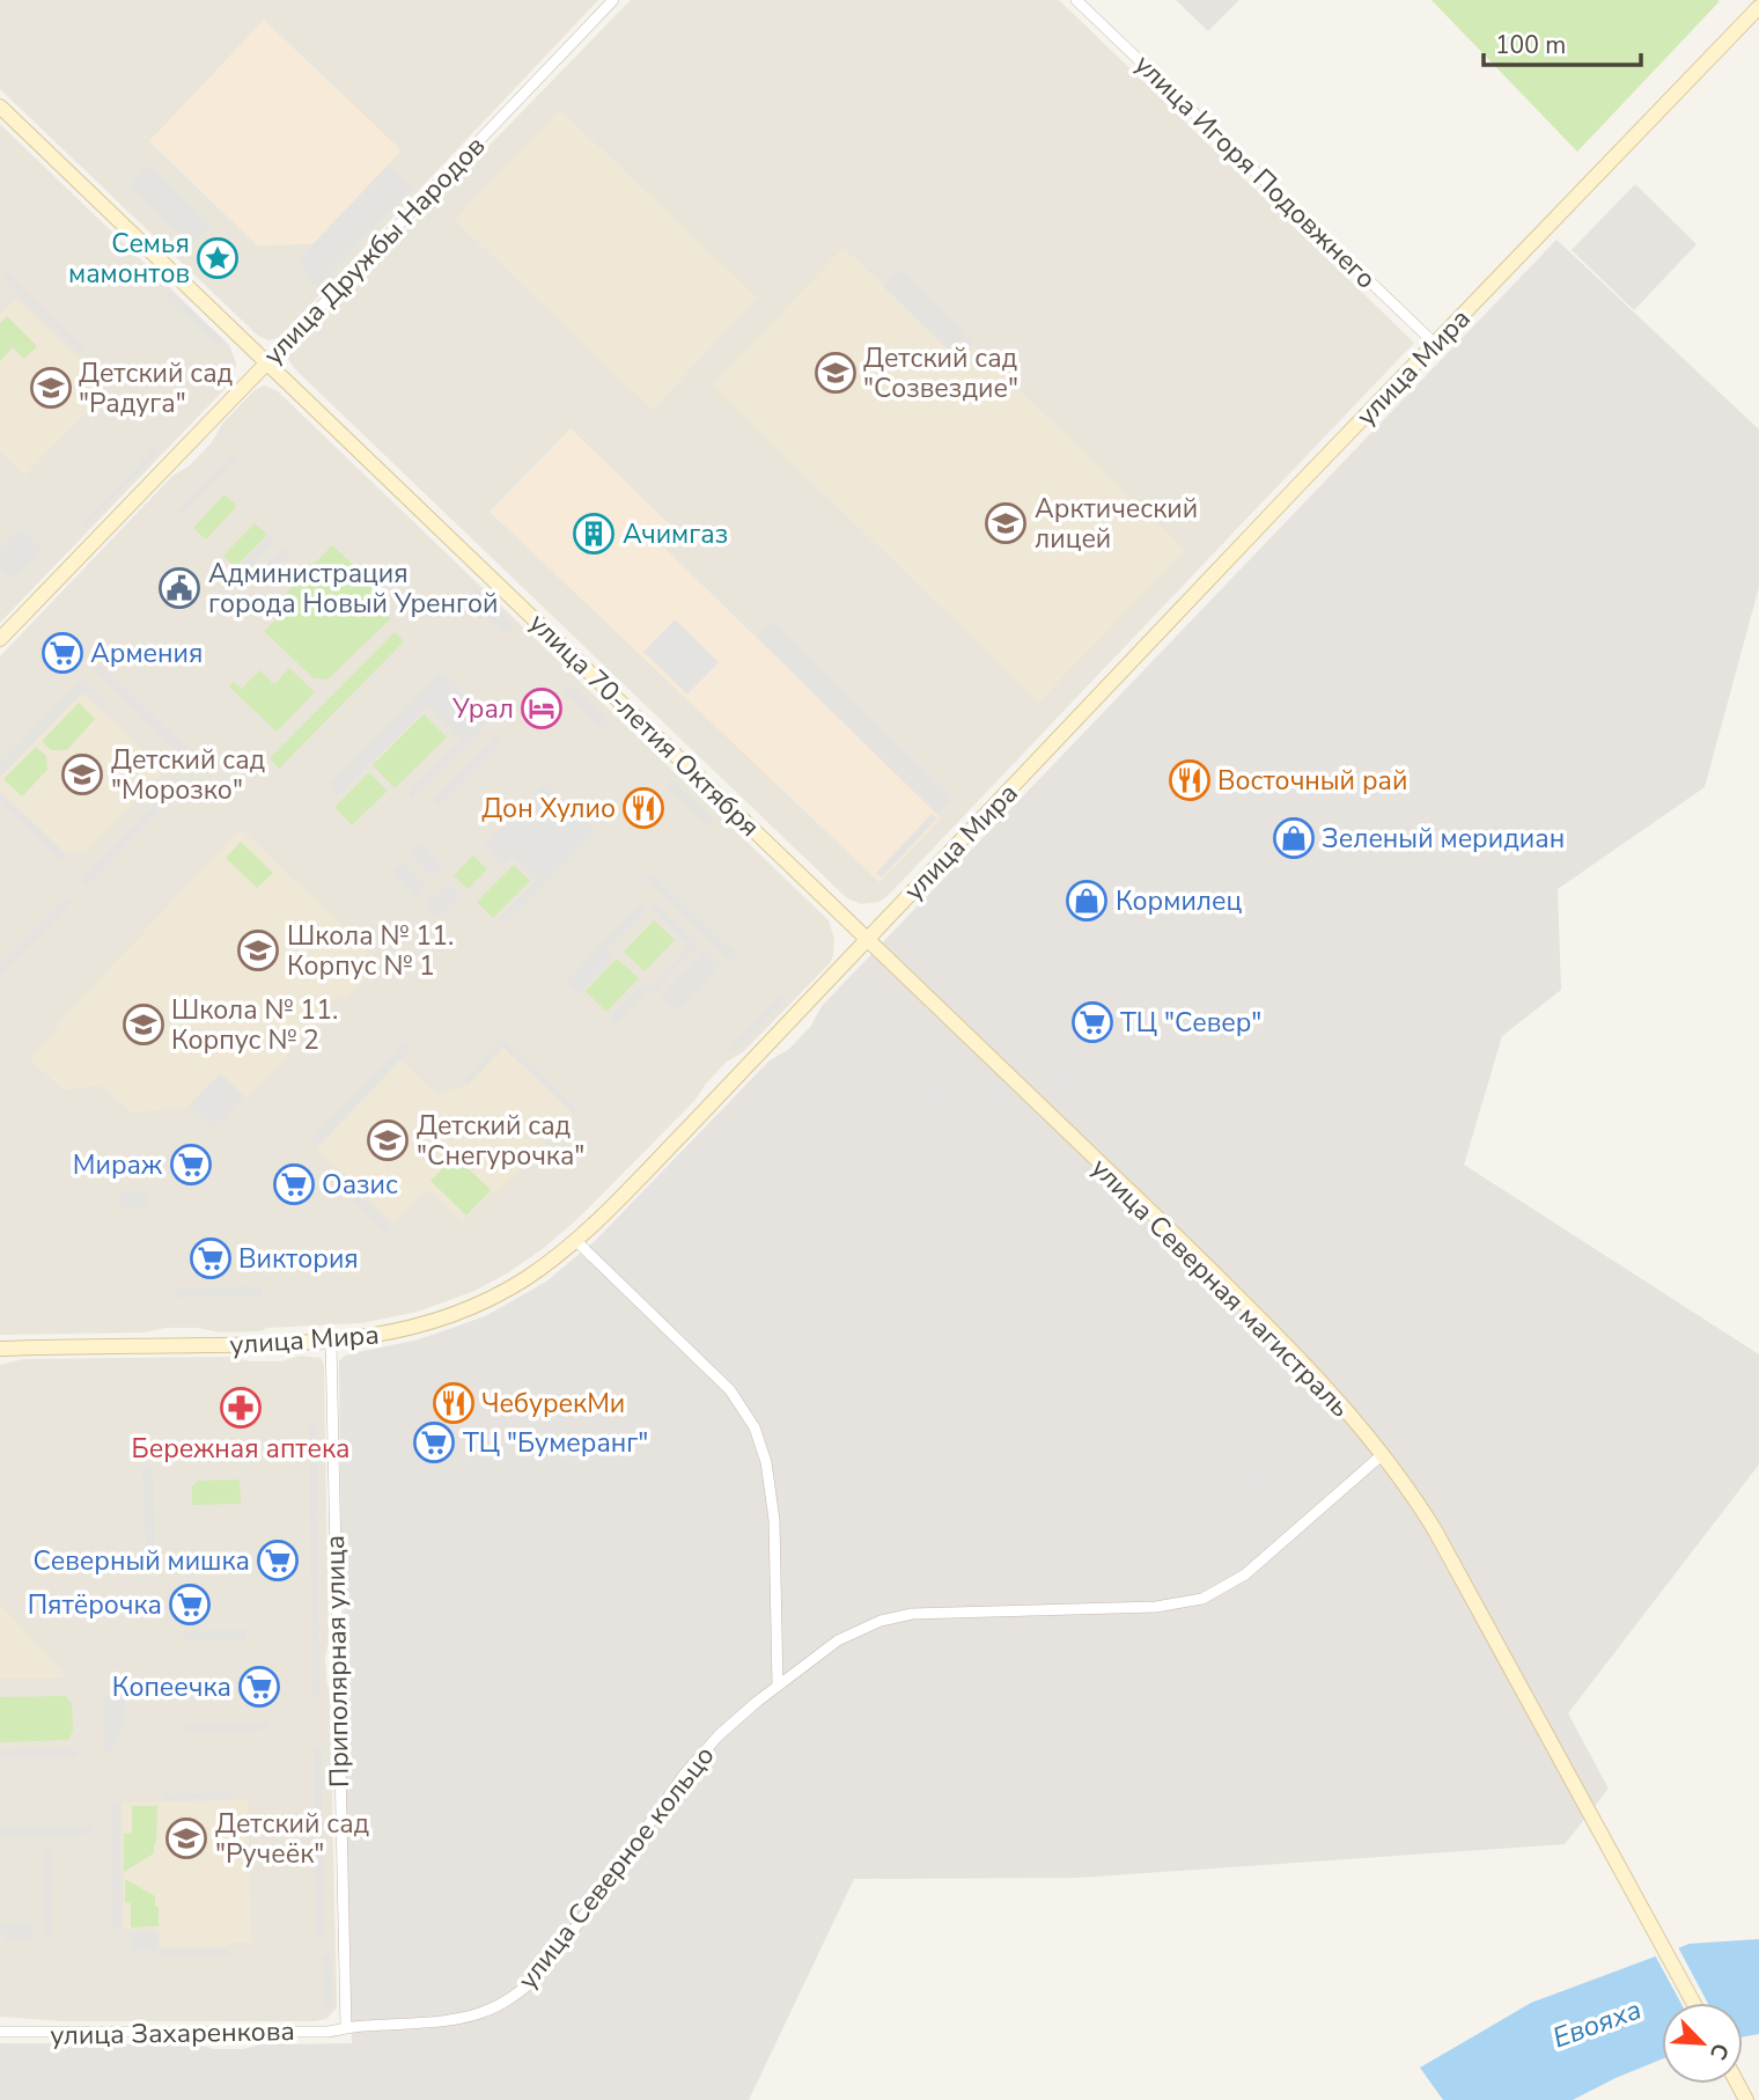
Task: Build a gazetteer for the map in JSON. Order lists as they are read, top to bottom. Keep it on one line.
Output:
{"streets":{"street":["улица Игоря Подовжнего","улица Дружбы Народов","улица Мира","улица 70-летия Октября","улица Северная магистраль","Приполярная улица","улица Северное кольцо","улица Захаренкова"]},"crossings":[["улица Игоря Подовжнего","улица Мира"],["улица Дружбы Народов","улица 70-летия Октября"],["улица Мира","улица 70-летия Октября"],["улица Мира","улица Северная магистраль"],["улица Мира","Приполярная улица"],["улица 70-летия Октября","улица Северная магистраль"],["улица Северная магистраль","улица Северное кольцо"],["Приполярная улица","улица Северное кольцо"],["Приполярная улица","улица Захаренкова"],["улица Северное кольцо","улица Захаренкова"]],"water":["Евояха"],"places":{"place":["Семья мамонтов"],"school or university":["Детский сад \"Созвездие\"","Детский сад \"Радуга\"","Арктический лицей","Детский сад \"Морозко\"","Школа № 11. Корпус № 1","Школа № 11. Корпус № 2","Детский сад \"Снегурочка\"","Детский сад \"Ручеёк\""],"building":["Ачимгаз"],"public building":["Администрация города Новый Уренгой"],"supermarket":["Армения","ТЦ \"Север\"","Мираж","Оазис","Виктория","ТЦ \"Бумеранг\"","Северный мишка","Пятёрочка","Копеечка"],"hotel":["Урал"],"restaurant":["Восточный рай","Дон Хулио","ЧебурекМи"],"shop":["Зеленый меридиан","Кормилец"],"pharmacy":["Бережная аптека"]},"scale_bar":"100 m","north":"bottom right"}
